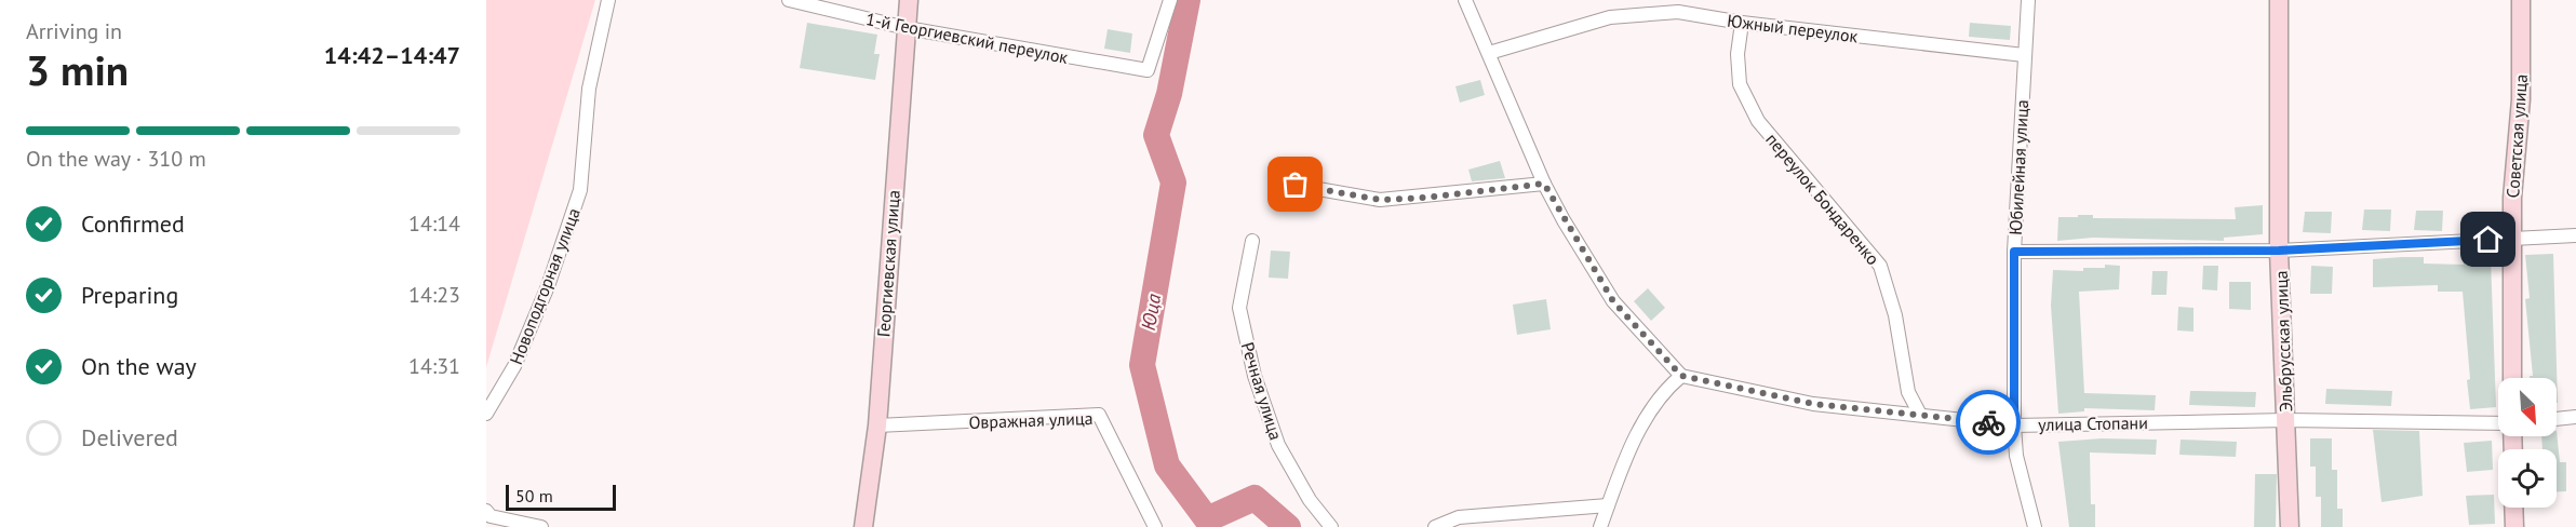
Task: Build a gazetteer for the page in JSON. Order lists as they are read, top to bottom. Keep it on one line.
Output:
{"streets":{"street":["Южный переулок","1-й Георгиевский переулок","Советская улица","Юбилейная улица","переулок Бондаренко","Георгиевская улица","Новоподгорная улица","Эльбрусская улица","Речная улица","Овражная улица","улица Стопани"]},"crossings":[["Южный переулок","Юбилейная улица"],["Южный переулок","переулок Бондаренко"],["1-й Георгиевский переулок","Георгиевская улица"],["Юбилейная улица","улица Стопани"],["переулок Бондаренко","улица Стопани"],["Георгиевская улица","Овражная улица"],["Эльбрусская улица","улица Стопани"]],"water":["Юца"],"scale_bar":"50 m","north":"bottom right","page":{"heading":["3 min","Arriving in","14:42–14:47"],"bar":"On the way · 310 m","list":[["Confirmed","14:14"],["Preparing","14:23"],["On the way","14:31"],"Delivered"],"scale":"50 m"}}
